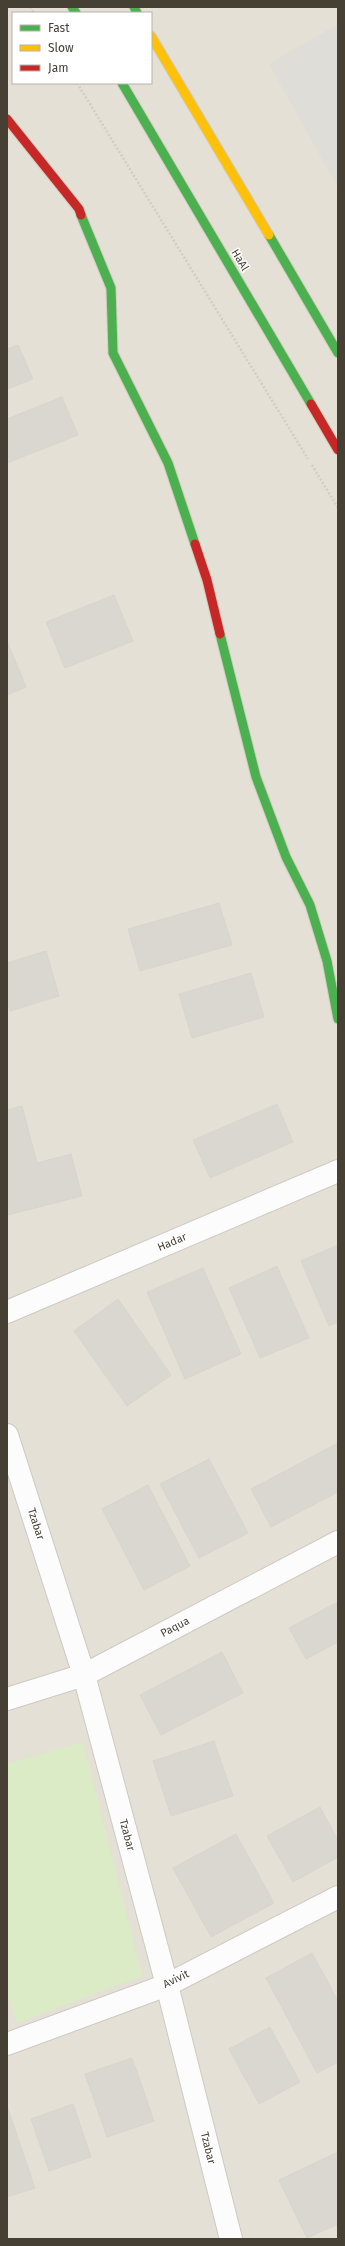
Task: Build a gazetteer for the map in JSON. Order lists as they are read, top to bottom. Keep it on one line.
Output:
{"streets":{"street":["HaAl","Hadar","Tzabar","Paqua","Avivit"]},"crossings":[["Tzabar","Paqua"],["Tzabar","Avivit"]],"legend":["Fast","Slow","Jam"]}
